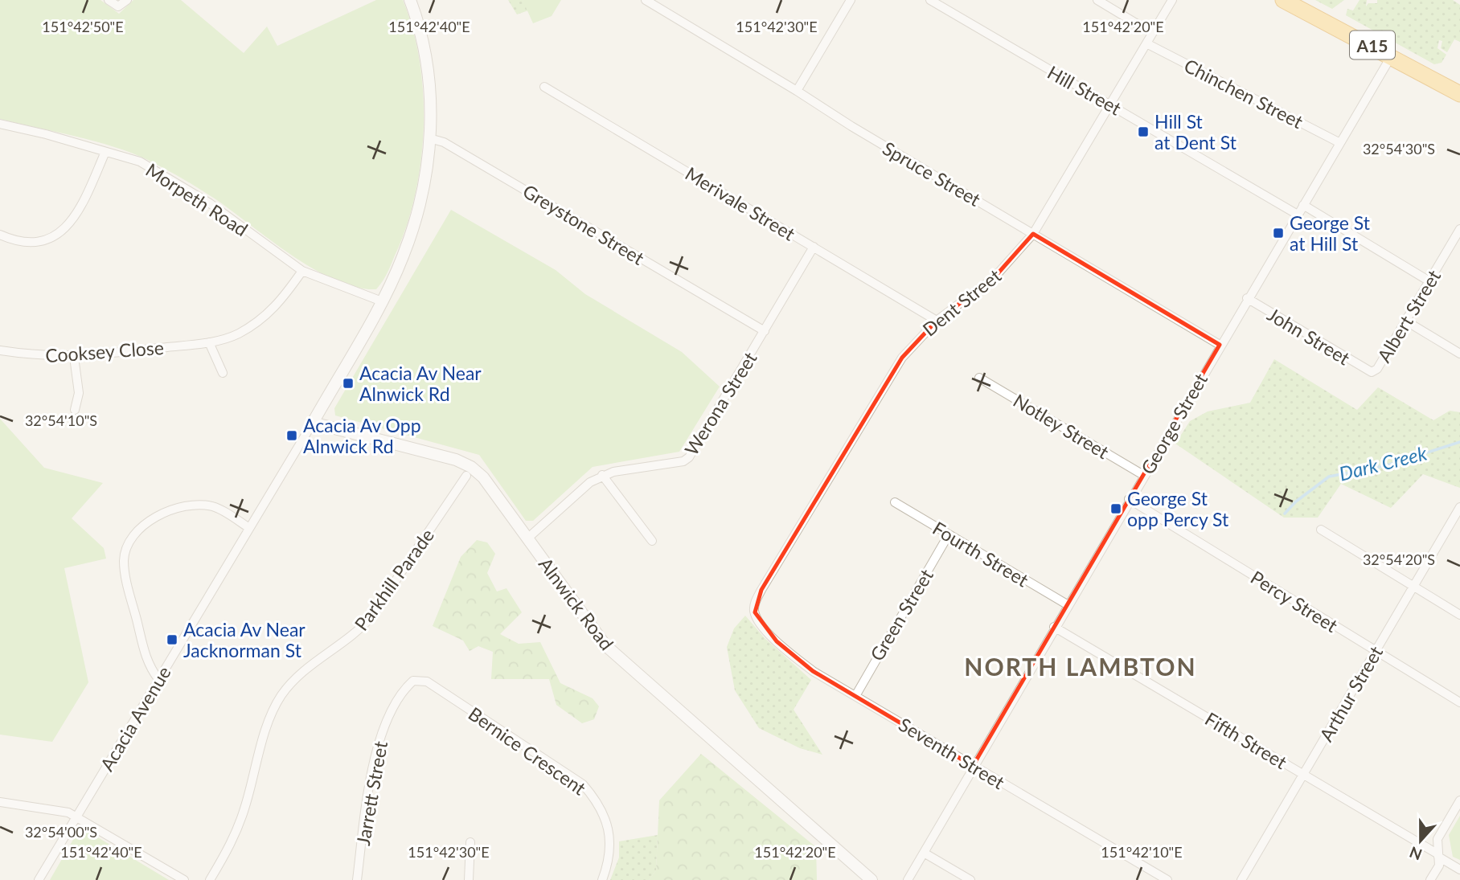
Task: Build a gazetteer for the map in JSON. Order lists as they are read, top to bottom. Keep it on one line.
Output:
{"streets":{"highway":["A15"],"street":["Hill Street","Chinchen Street","Spruce Street","Morpeth Road","Merivale Street","Greystone Street","Dent Street","Albert Street","John Street","Cooksey Close","Werona Street","George Street","Notley Street","Fourth Street","Parkhill Parade","Percy Street","Alnwick Road","Green Street","Arthur Street","Acacia Avenue","Fifth Street","Bernice Crescent","Seventh Street","Jarrett Street"]},"crossings":[["A15","George Street"],["Hill Street","Dent Street"],["Hill Street","George Street"],["Chinchen Street","Dent Street"],["Chinchen Street","George Street"],["Spruce Street","Dent Street"],["Spruce Street","George Street"],["Morpeth Road","Cooksey Close"],["Morpeth Road","Acacia Avenue"],["Merivale Street","Dent Street"],["Merivale Street","Werona Street"],["Greystone Street","Werona Street"],["Greystone Street","Acacia Avenue"],["Dent Street","Seventh Street"],["Albert Street","John Street"],["John Street","George Street"],["Werona Street","Alnwick Road"],["George Street","Notley Street"],["George Street","Fourth Street"],["George Street","Percy Street"],["George Street","Fifth Street"],["George Street","Seventh Street"],["Fourth Street","Green Street"],["Percy Street","Arthur Street"],["Alnwick Road","Acacia Avenue"],["Green Street","Seventh Street"],["Arthur Street","Fifth Street"],["Bernice Crescent","Jarrett Street"]],"districts":["NORTH LAMBTON"],"water":["Dark Creek"],"places":{"transit":["Hill St at Dent St","George St at Hill St","Acacia Av Near Alnwick Rd","Acacia Av Opp Alnwick Rd","George St opp Percy St","Acacia Av Near Jacknorman St"]},"north":"bottom","coordinates":["151°42'50\"E","151°42'40\"E","151°42'30\"E","151°42'20\"E","32°54'30\"S","32°54'10\"S","32°54'20\"S","32°54'00\"S","151°42'10\"E"]}
